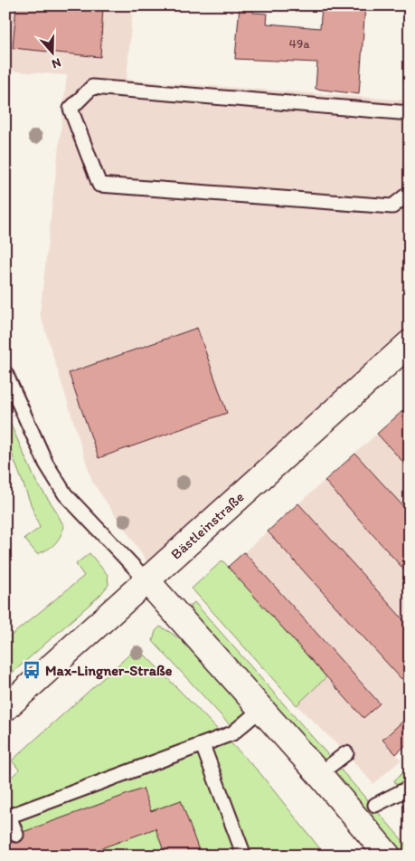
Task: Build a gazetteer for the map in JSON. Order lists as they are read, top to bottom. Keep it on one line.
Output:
{"streets":{"street":["Bästleinstraße"]},"places":{"bus stop":["Max-Lingner-Straße"]},"house_numbers":["49a"],"north":"bottom"}
